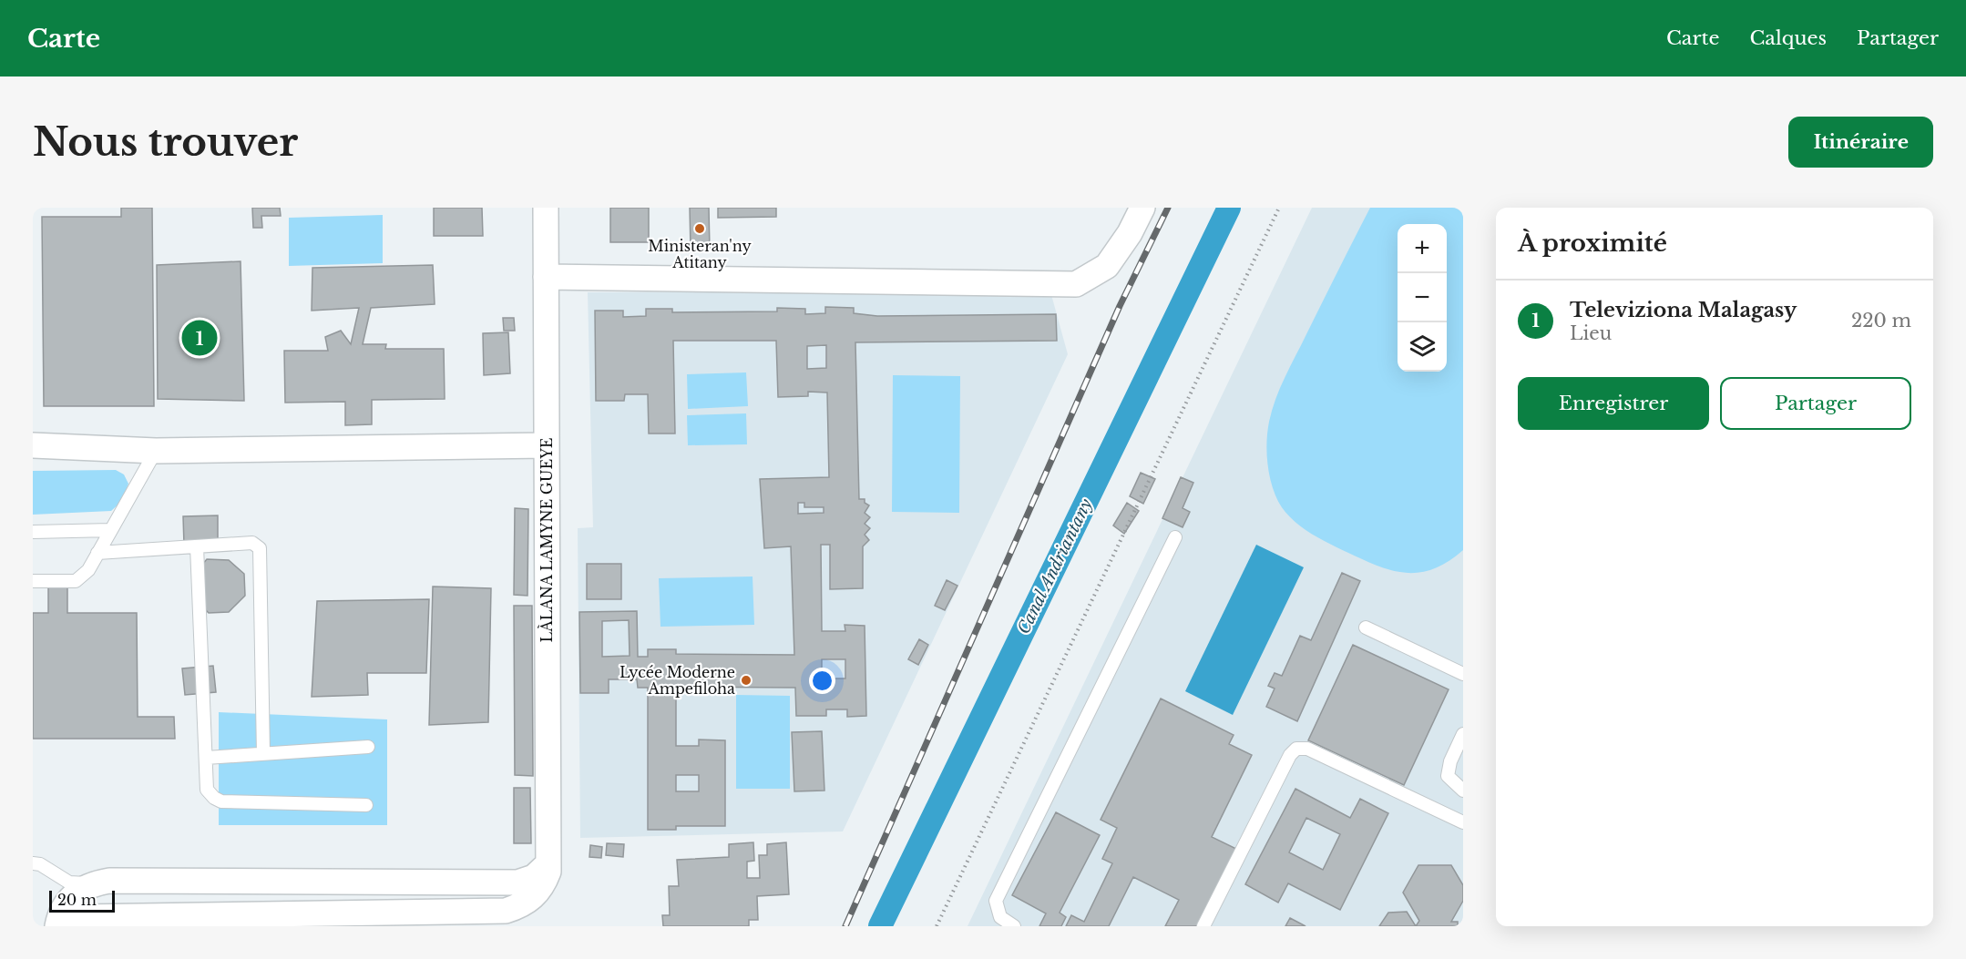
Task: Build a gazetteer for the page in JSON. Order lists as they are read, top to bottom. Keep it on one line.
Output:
{"streets":{"street":["LÀLANA LAMYNE GUEYE"]},"water":["Canal Andriantany"],"places":["Ministeran'ny Atitany","Lycée Moderne Ampefiloha"],"scale_bar":"20 m","page":{"header":"Carte","nav":["Carte","Calques","Partager"],"buttons":["Itinéraire",["Enregistrer","Partager"]],"title":"Nous trouver","heading":"À proximité","map_buttons":["+","−"],"list":[{"mark":"1","name":"Televiziona Malagasy","note":"Lieu","value":"220 m"}],"pins":"1","scale":"20 m"}}
